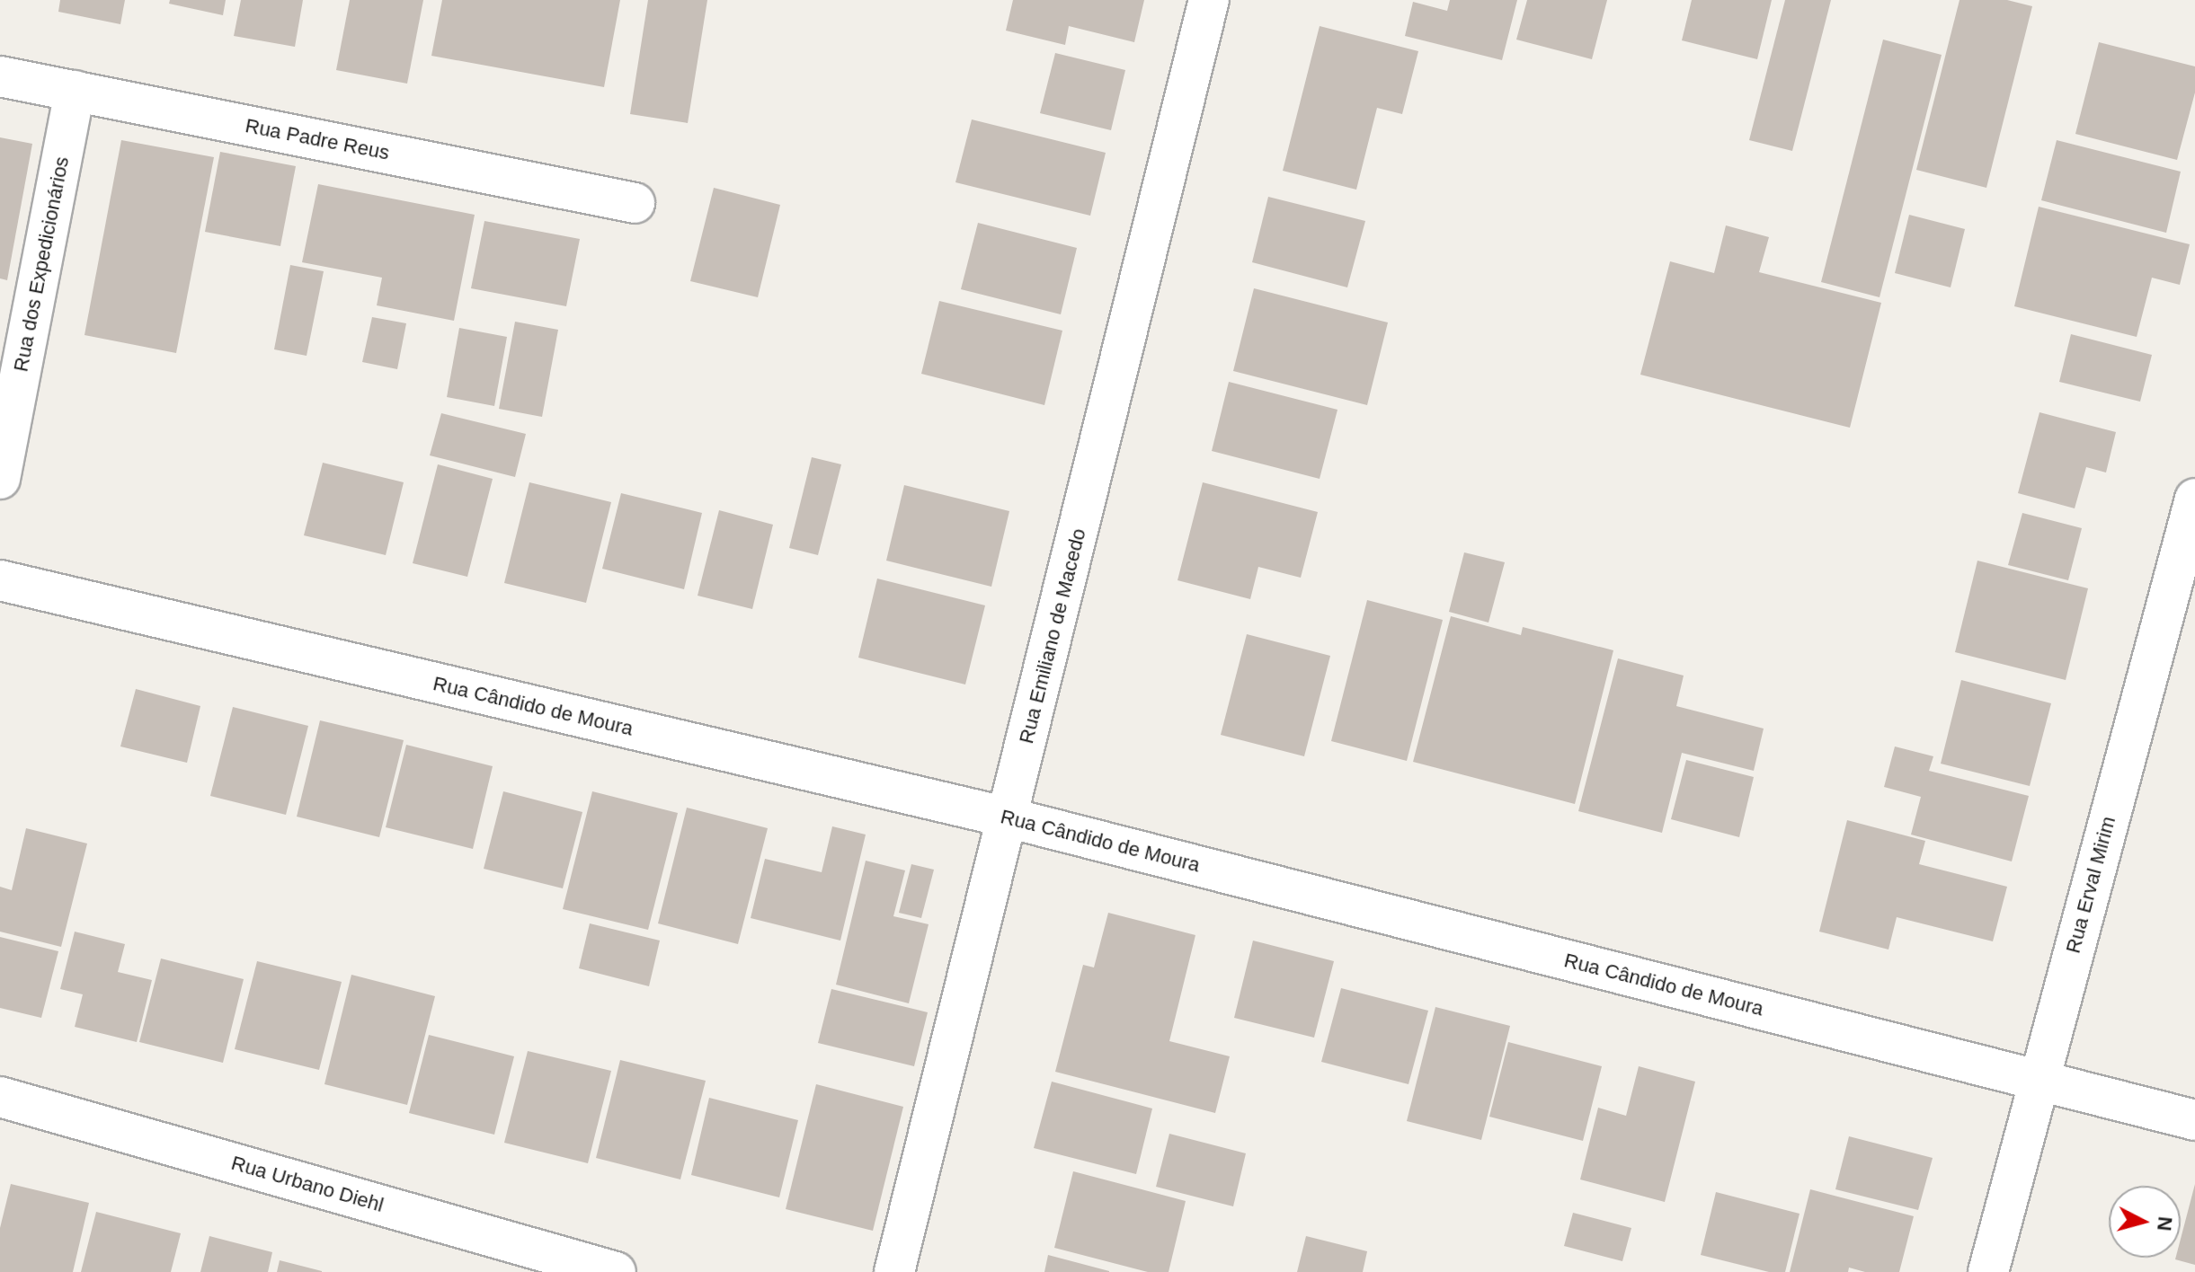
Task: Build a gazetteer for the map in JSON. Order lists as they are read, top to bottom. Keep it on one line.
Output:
{"streets":{"street":["Rua Padre Reus","Rua dos Expedicionários","Rua Emiliano de Macedo","Rua Cândido de Moura","Rua Erval Mirim","Rua Urbano Diehl"]},"crossings":[["Rua Padre Reus","Rua dos Expedicionários"],["Rua Emiliano de Macedo","Rua Cândido de Moura"],["Rua Cândido de Moura","Rua Erval Mirim"]],"north":"right"}
